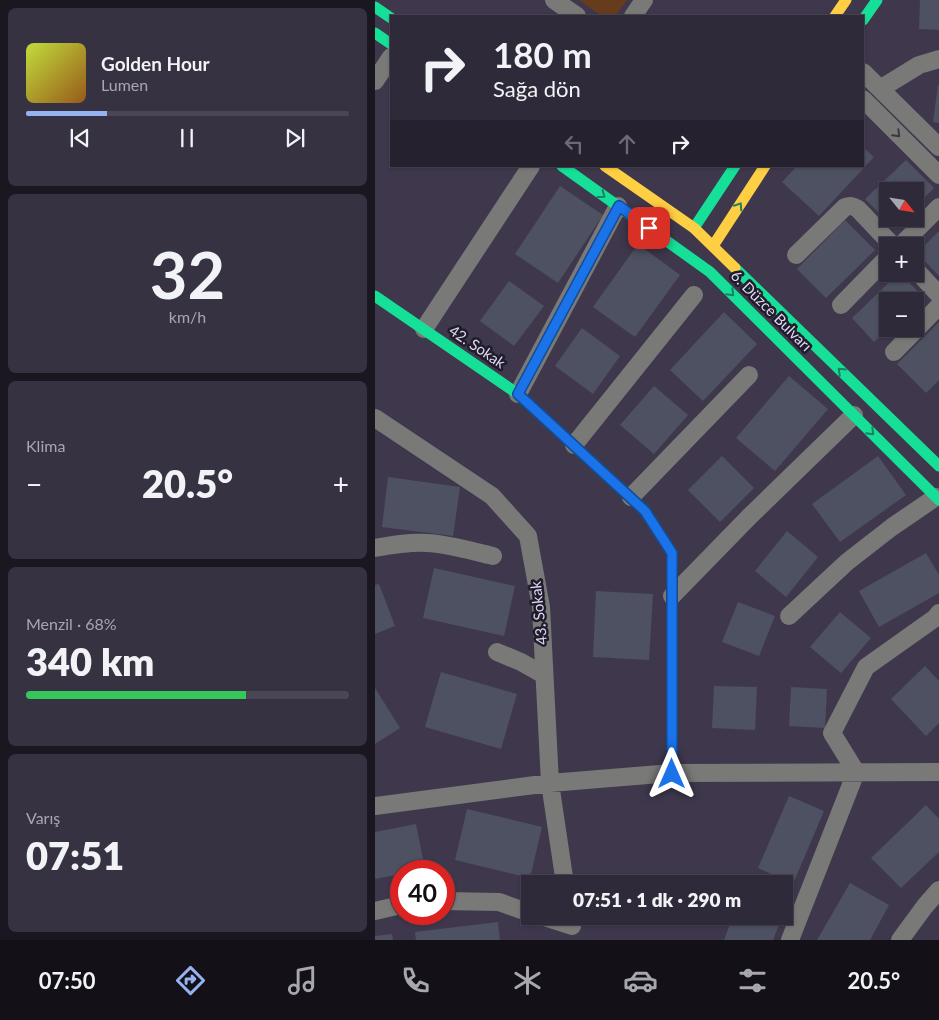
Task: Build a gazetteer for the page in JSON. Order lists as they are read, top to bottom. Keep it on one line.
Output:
{"streets":{"street":["6. Düzce Bulvarı","42. Sokak","43. Sokak"]},"north":"bottom right","page":{"turn":["180 m","Sağa dön"],"song":["Golden Hour","Lumen"],"map_buttons":["+","−"],"tile":[["32","km/h"],"Klima",["Menzil · 68%","340 km"],["Varış","07:51"]],"heat":["−","20.5°","+"],"limit":"40","trip":"07:51 · 1 dk · 290 m","tabs":["07:50","20.5°"]}}
